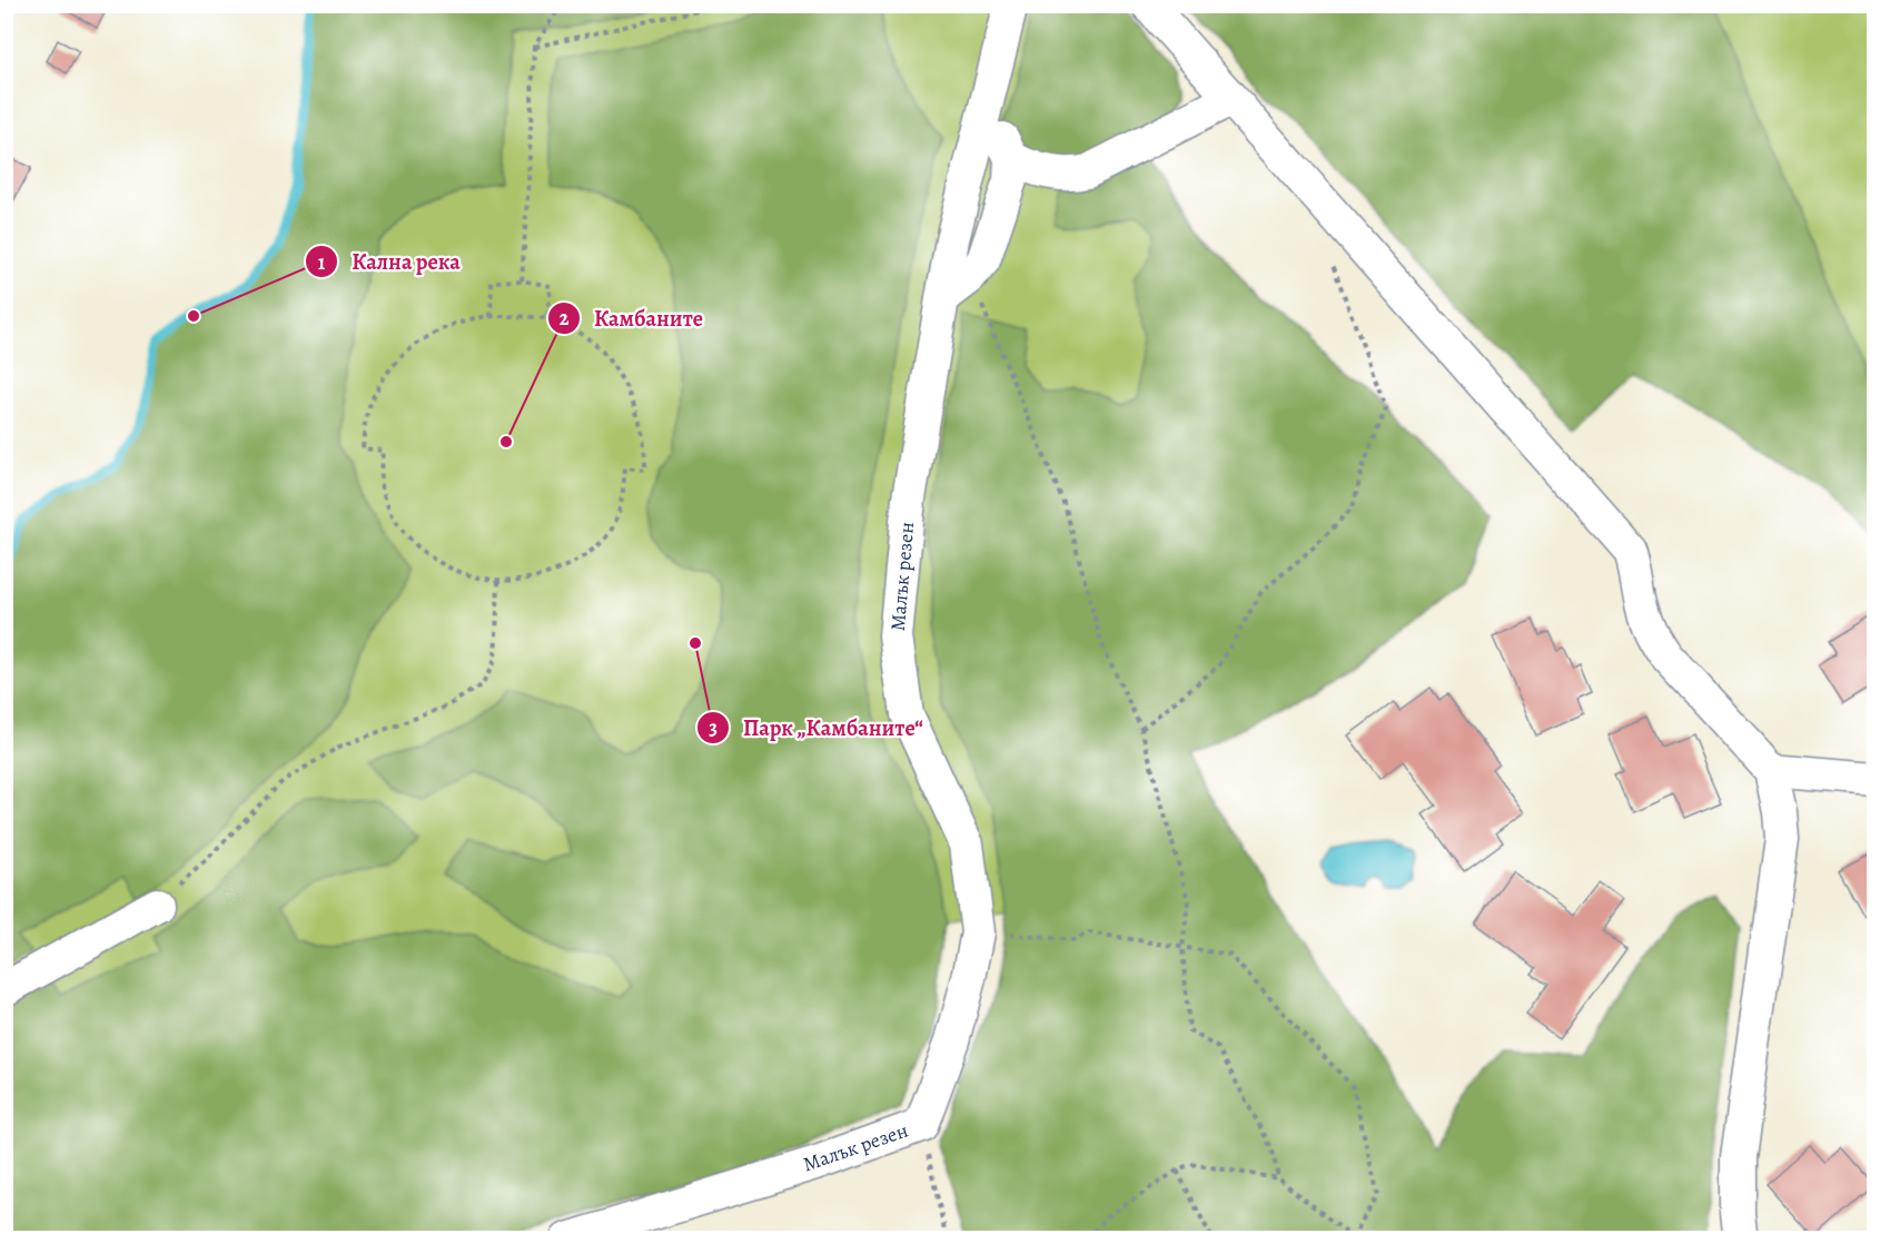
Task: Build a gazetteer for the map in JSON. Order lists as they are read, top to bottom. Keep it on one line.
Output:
{"streets":{"street":["Малък резен"]},"places":["Кална река","Камбаните","Парк „Камбаните“"]}
